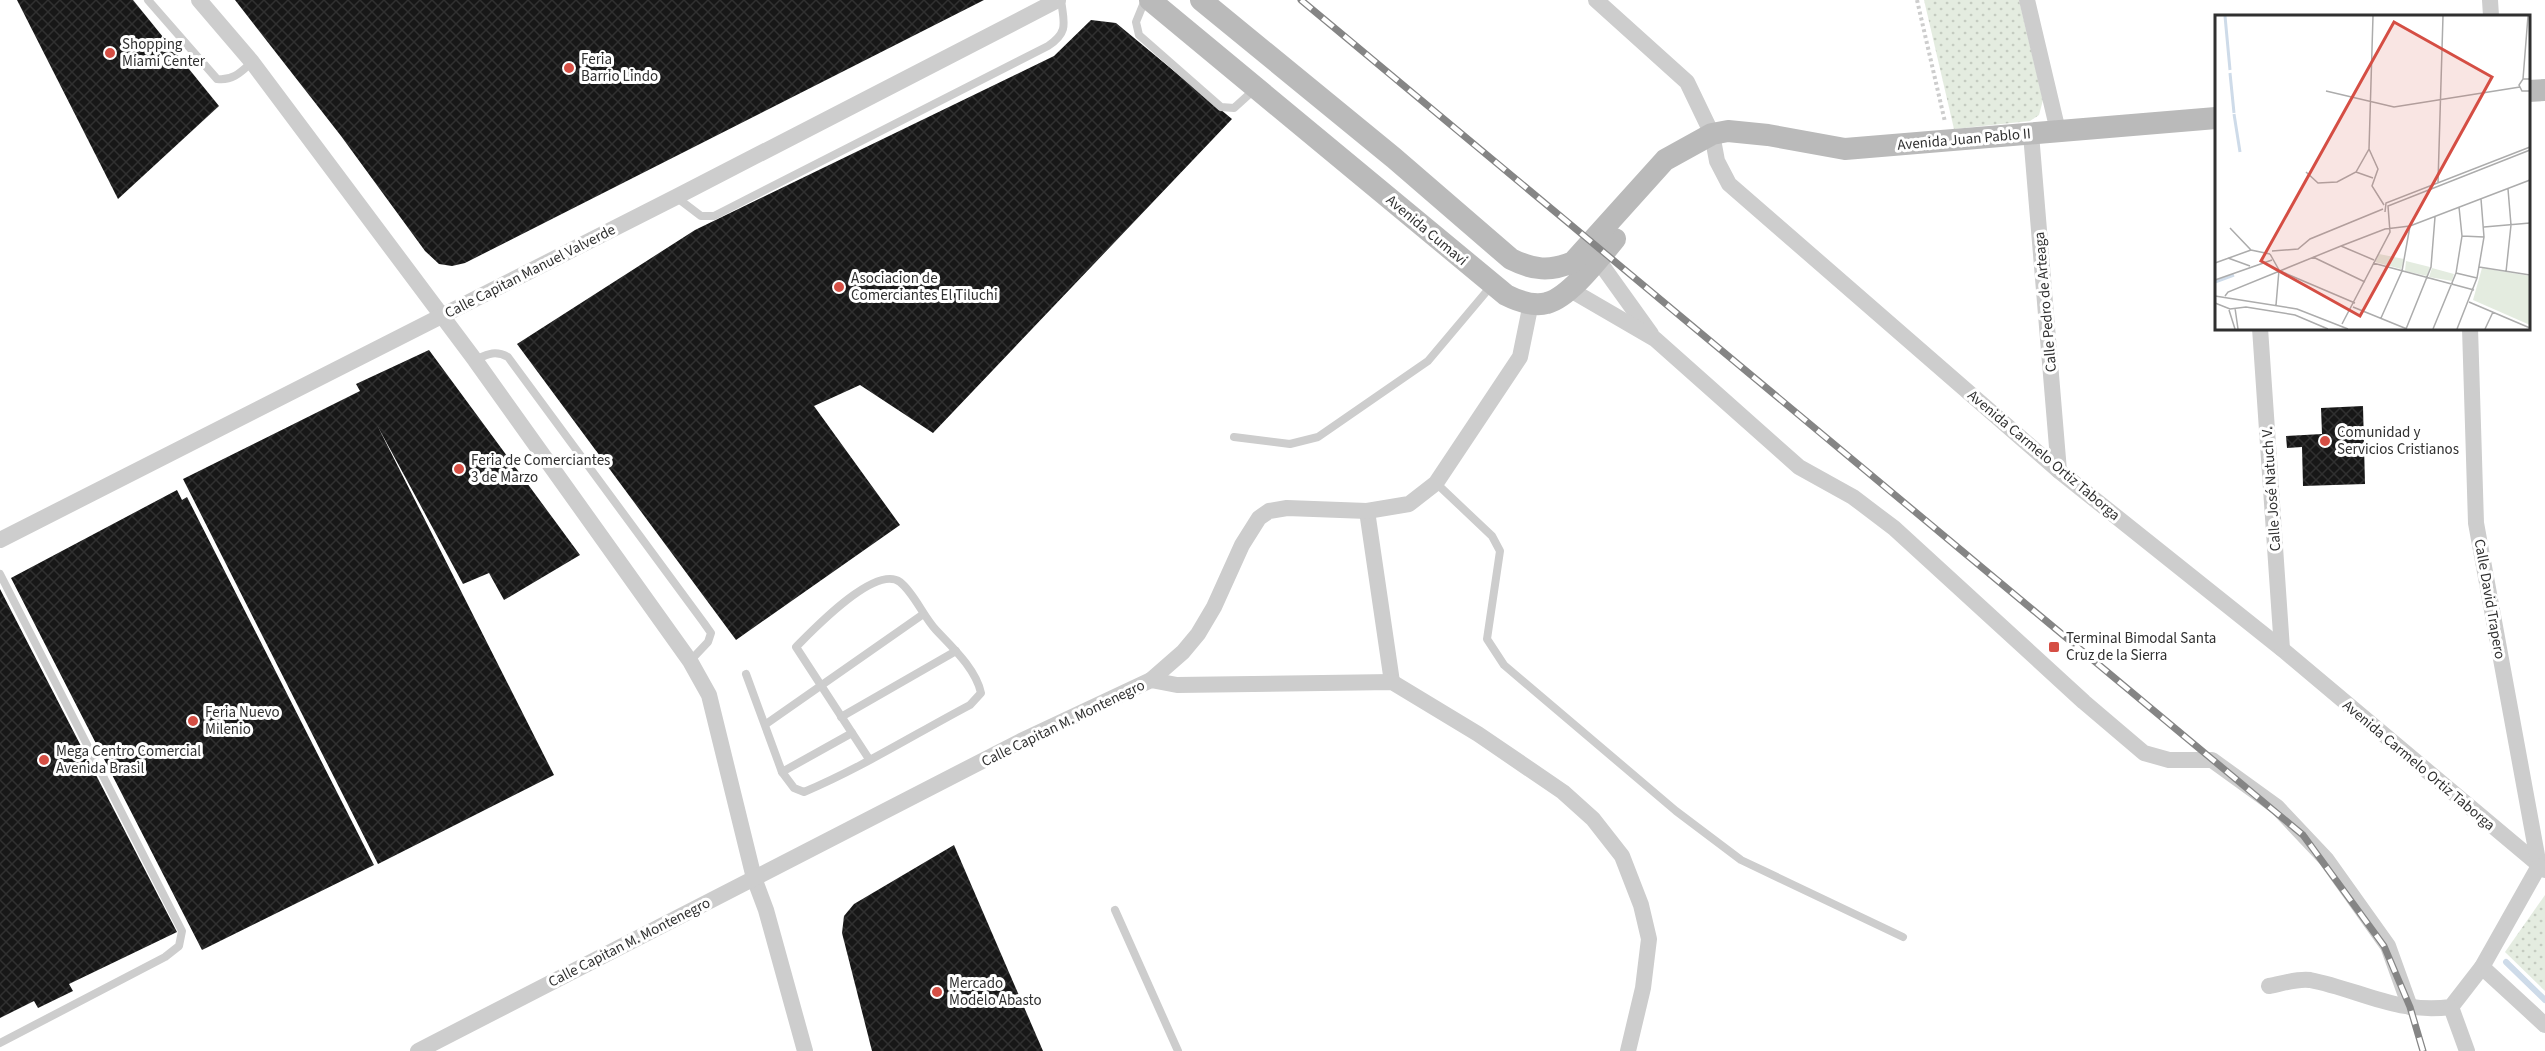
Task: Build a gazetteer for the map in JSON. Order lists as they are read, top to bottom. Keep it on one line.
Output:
{"streets":{"street":["Avenida Juan Pablo II","Avenida Cumavi","Calle Capitan Manuel Valverde","Calle Pedro de Arteaga","Avenida Carmelo Ortiz Taborga","Calle José Natuch V.","Calle David Trapero","Calle Capitan M. Montenegro"]},"crossings":[["Avenida Juan Pablo II","Calle Pedro de Arteaga"],["Avenida Juan Pablo II","Avenida Carmelo Ortiz Taborga"],["Calle Pedro de Arteaga","Avenida Carmelo Ortiz Taborga"],["Avenida Carmelo Ortiz Taborga","Calle José Natuch V."],["Avenida Carmelo Ortiz Taborga","Calle David Trapero"]],"places":{"other":["Shopping Miami Center","Feria Barrio Lindo","Asociacion de Comerciantes El Tiluchi","Comunidad y Servicios Cristianos","Feria de Comerciantes 3 de Marzo","Feria Nuevo Milenio","Mega Centro Comercial Avenida Brasil","Mercado Modelo Abasto"],"transit":["Terminal Bimodal Santa Cruz de la Sierra"]}}
